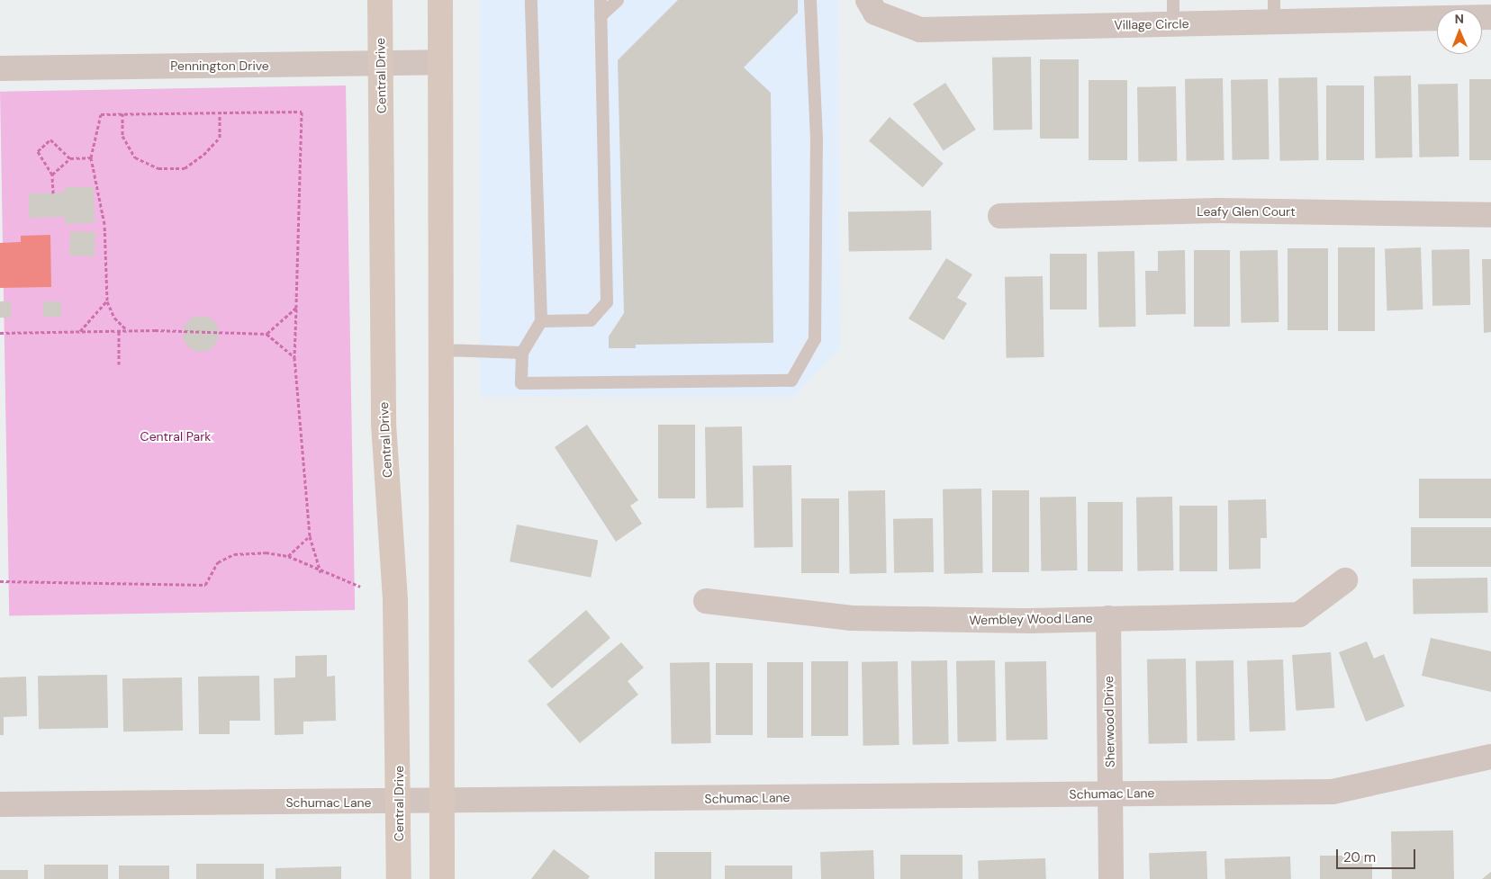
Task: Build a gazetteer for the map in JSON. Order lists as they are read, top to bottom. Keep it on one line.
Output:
{"streets":{"main road":["Central Drive"],"street":["Village Circle","Pennington Drive","Leafy Glen Court","Wembley Wood Lane","Sherwood Drive","Schumac Lane"]},"crossings":[["Pennington Drive","Central Drive"],["Central Drive","Schumac Lane"],["Wembley Wood Lane","Sherwood Drive"],["Sherwood Drive","Schumac Lane"]],"parks":["Central Park"],"scale_bar":"20 m","north":"top"}
